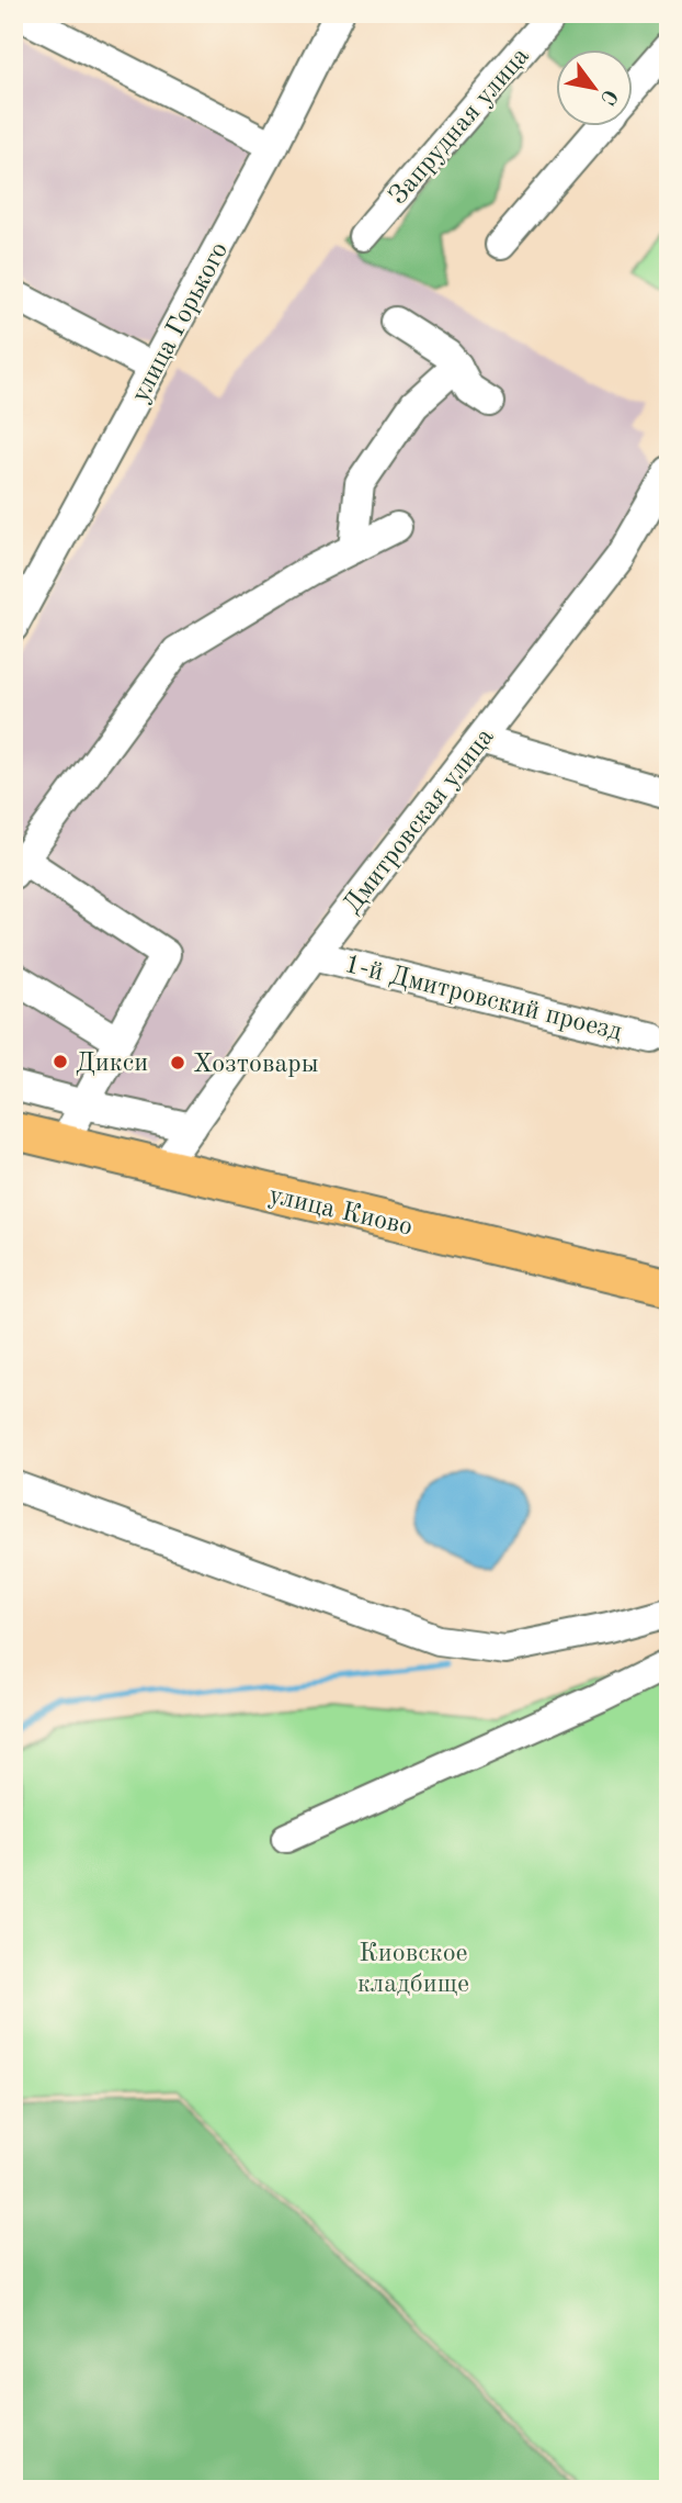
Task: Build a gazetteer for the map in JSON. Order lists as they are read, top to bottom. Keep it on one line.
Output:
{"streets":{"main road":["улица Киово"],"street":["Запрудная улица","улица Горького","Дмитровская улица","1-й Дмитровский проезд"]},"crossings":[["Дмитровская улица","1-й Дмитровский проезд"],["Дмитровская улица","улица Киово"]],"parks":["Киовское кладбище"],"places":["Дикси","Хозтовары"],"north":"bottom right"}
